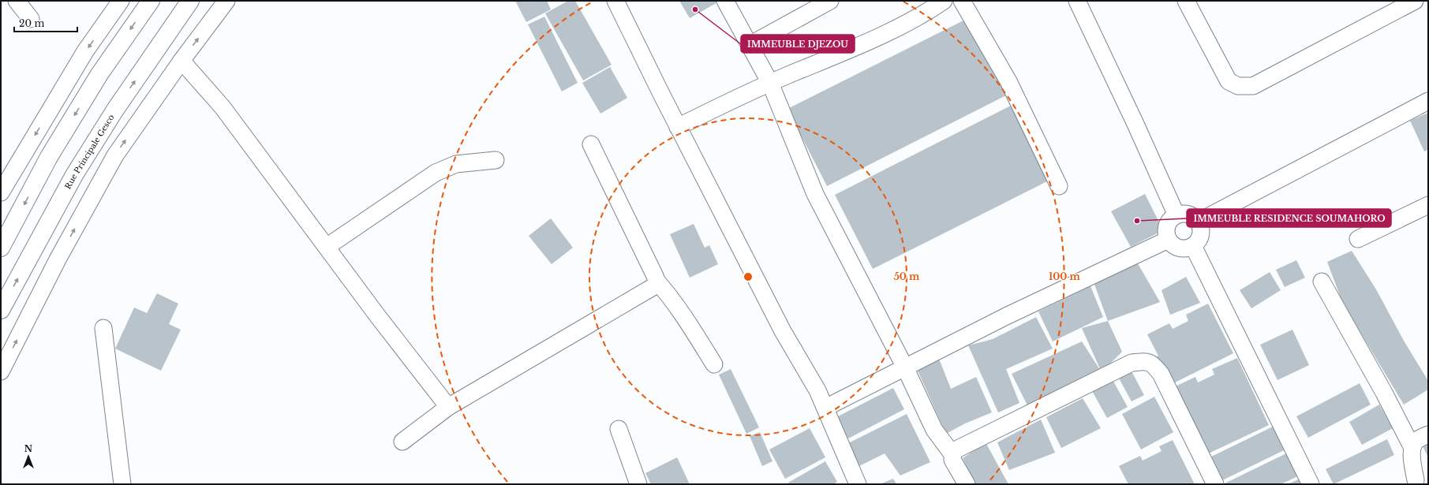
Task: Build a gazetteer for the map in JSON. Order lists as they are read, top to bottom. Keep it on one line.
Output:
{"streets":{"main road":["Rue Principale Gesco"]},"places":["IMMEUBLE DJEZOU","IMMEUBLE RESIDENCE SOUMAHORO"],"scale_bar":"20 m","north":"top","rings":["50 m","100 m"]}
